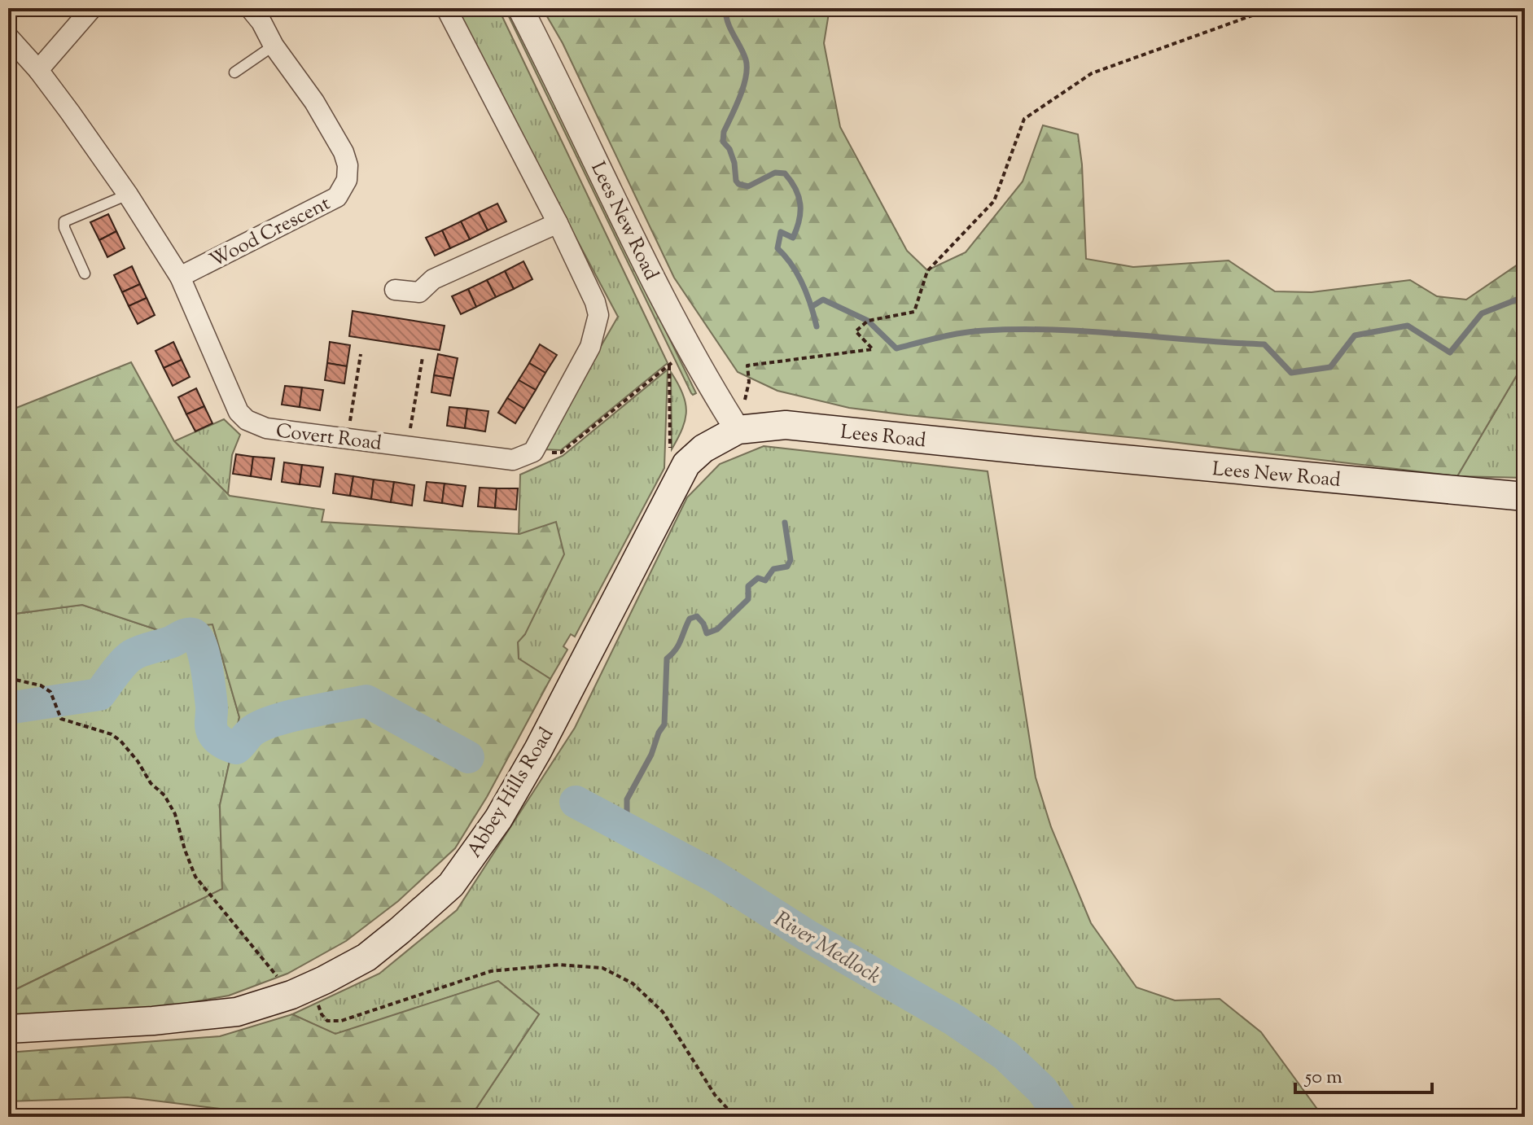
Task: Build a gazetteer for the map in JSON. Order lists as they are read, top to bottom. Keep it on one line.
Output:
{"streets":{"main road":["Lees New Road","Lees Road","Abbey Hills Road"],"street":["Wood Crescent","Covert Road"]},"crossings":[["Lees New Road","Lees Road"],["Lees New Road","Abbey Hills Road"],["Wood Crescent","Covert Road"],["Lees Road","Abbey Hills Road"]],"water":["River Medlock"],"scale_bar":"50 m"}
